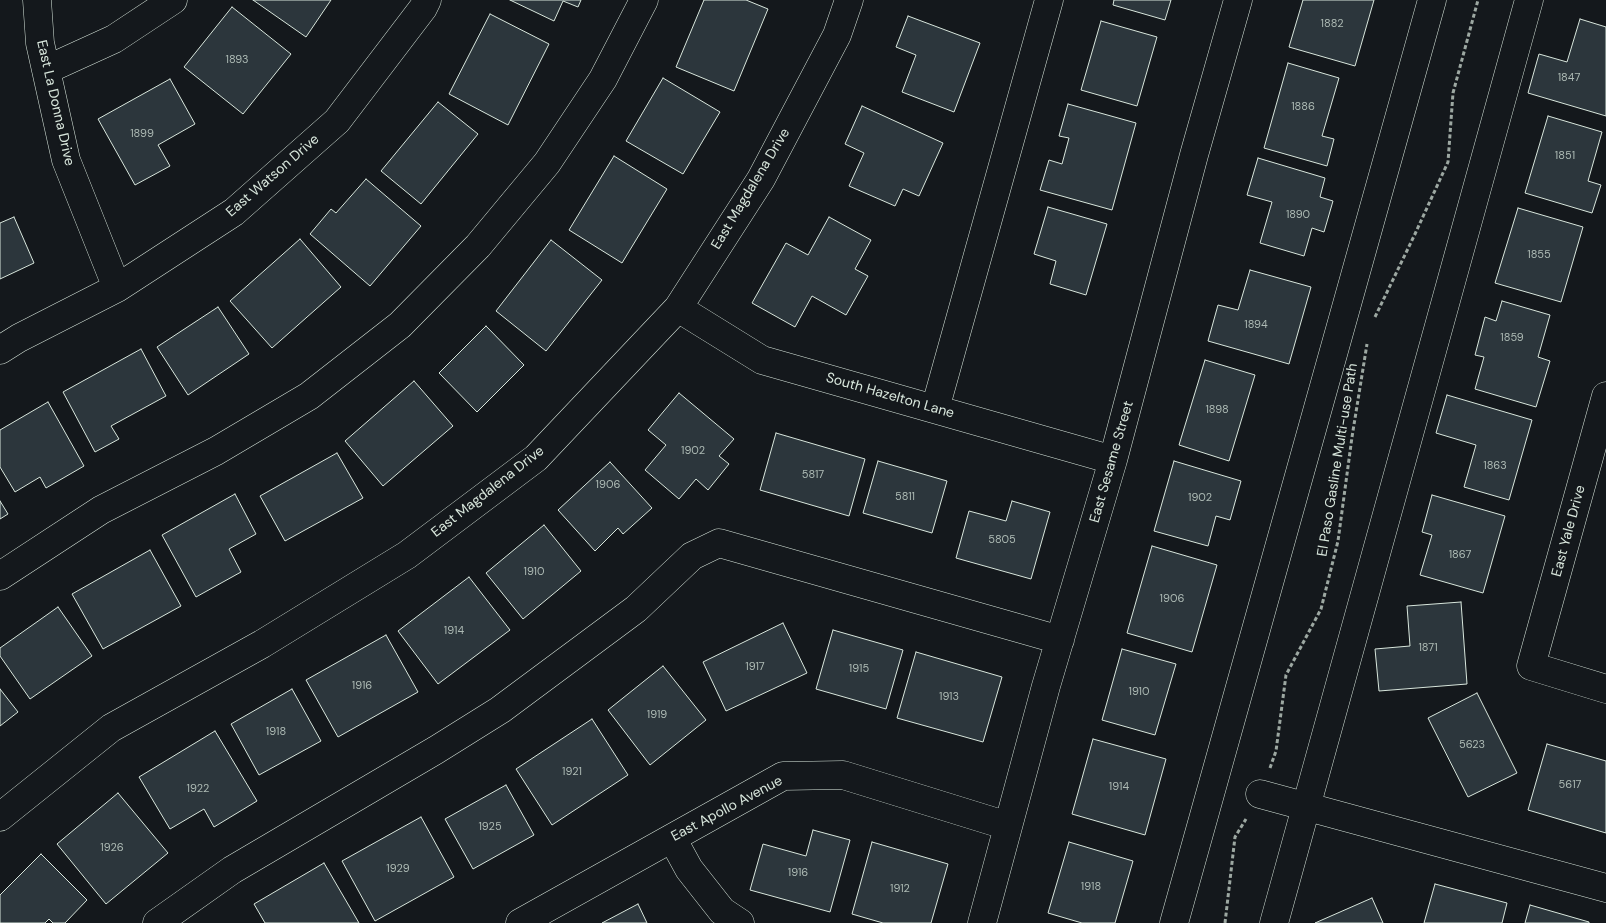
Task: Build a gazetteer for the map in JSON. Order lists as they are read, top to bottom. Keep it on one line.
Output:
{"streets":{"street":["East La Donna Drive","East Watson Drive","East Magdalena Drive","South Hazelton Lane","East Sesame Street","East Yale Drive","East Apollo Avenue"],"path":["El Paso Gasline Multi-use Path"]},"crossings":[["East La Donna Drive","East Watson Drive"],["East Magdalena Drive","South Hazelton Lane"],["South Hazelton Lane","East Sesame Street"],["East Sesame Street","East Apollo Avenue"]],"house_numbers":["1882","1893","1847","1886","1899","1851","1890","1855","1894","1859","1898","1902","1863","5817","1906","5811","1902","5805","1867","1910","1906","1914","1871","1917","1915","1916","1910","1913","1919","1918","5623","1921","5617","1914","1922","1925","1926","1929","1916","1918","1912"]}
